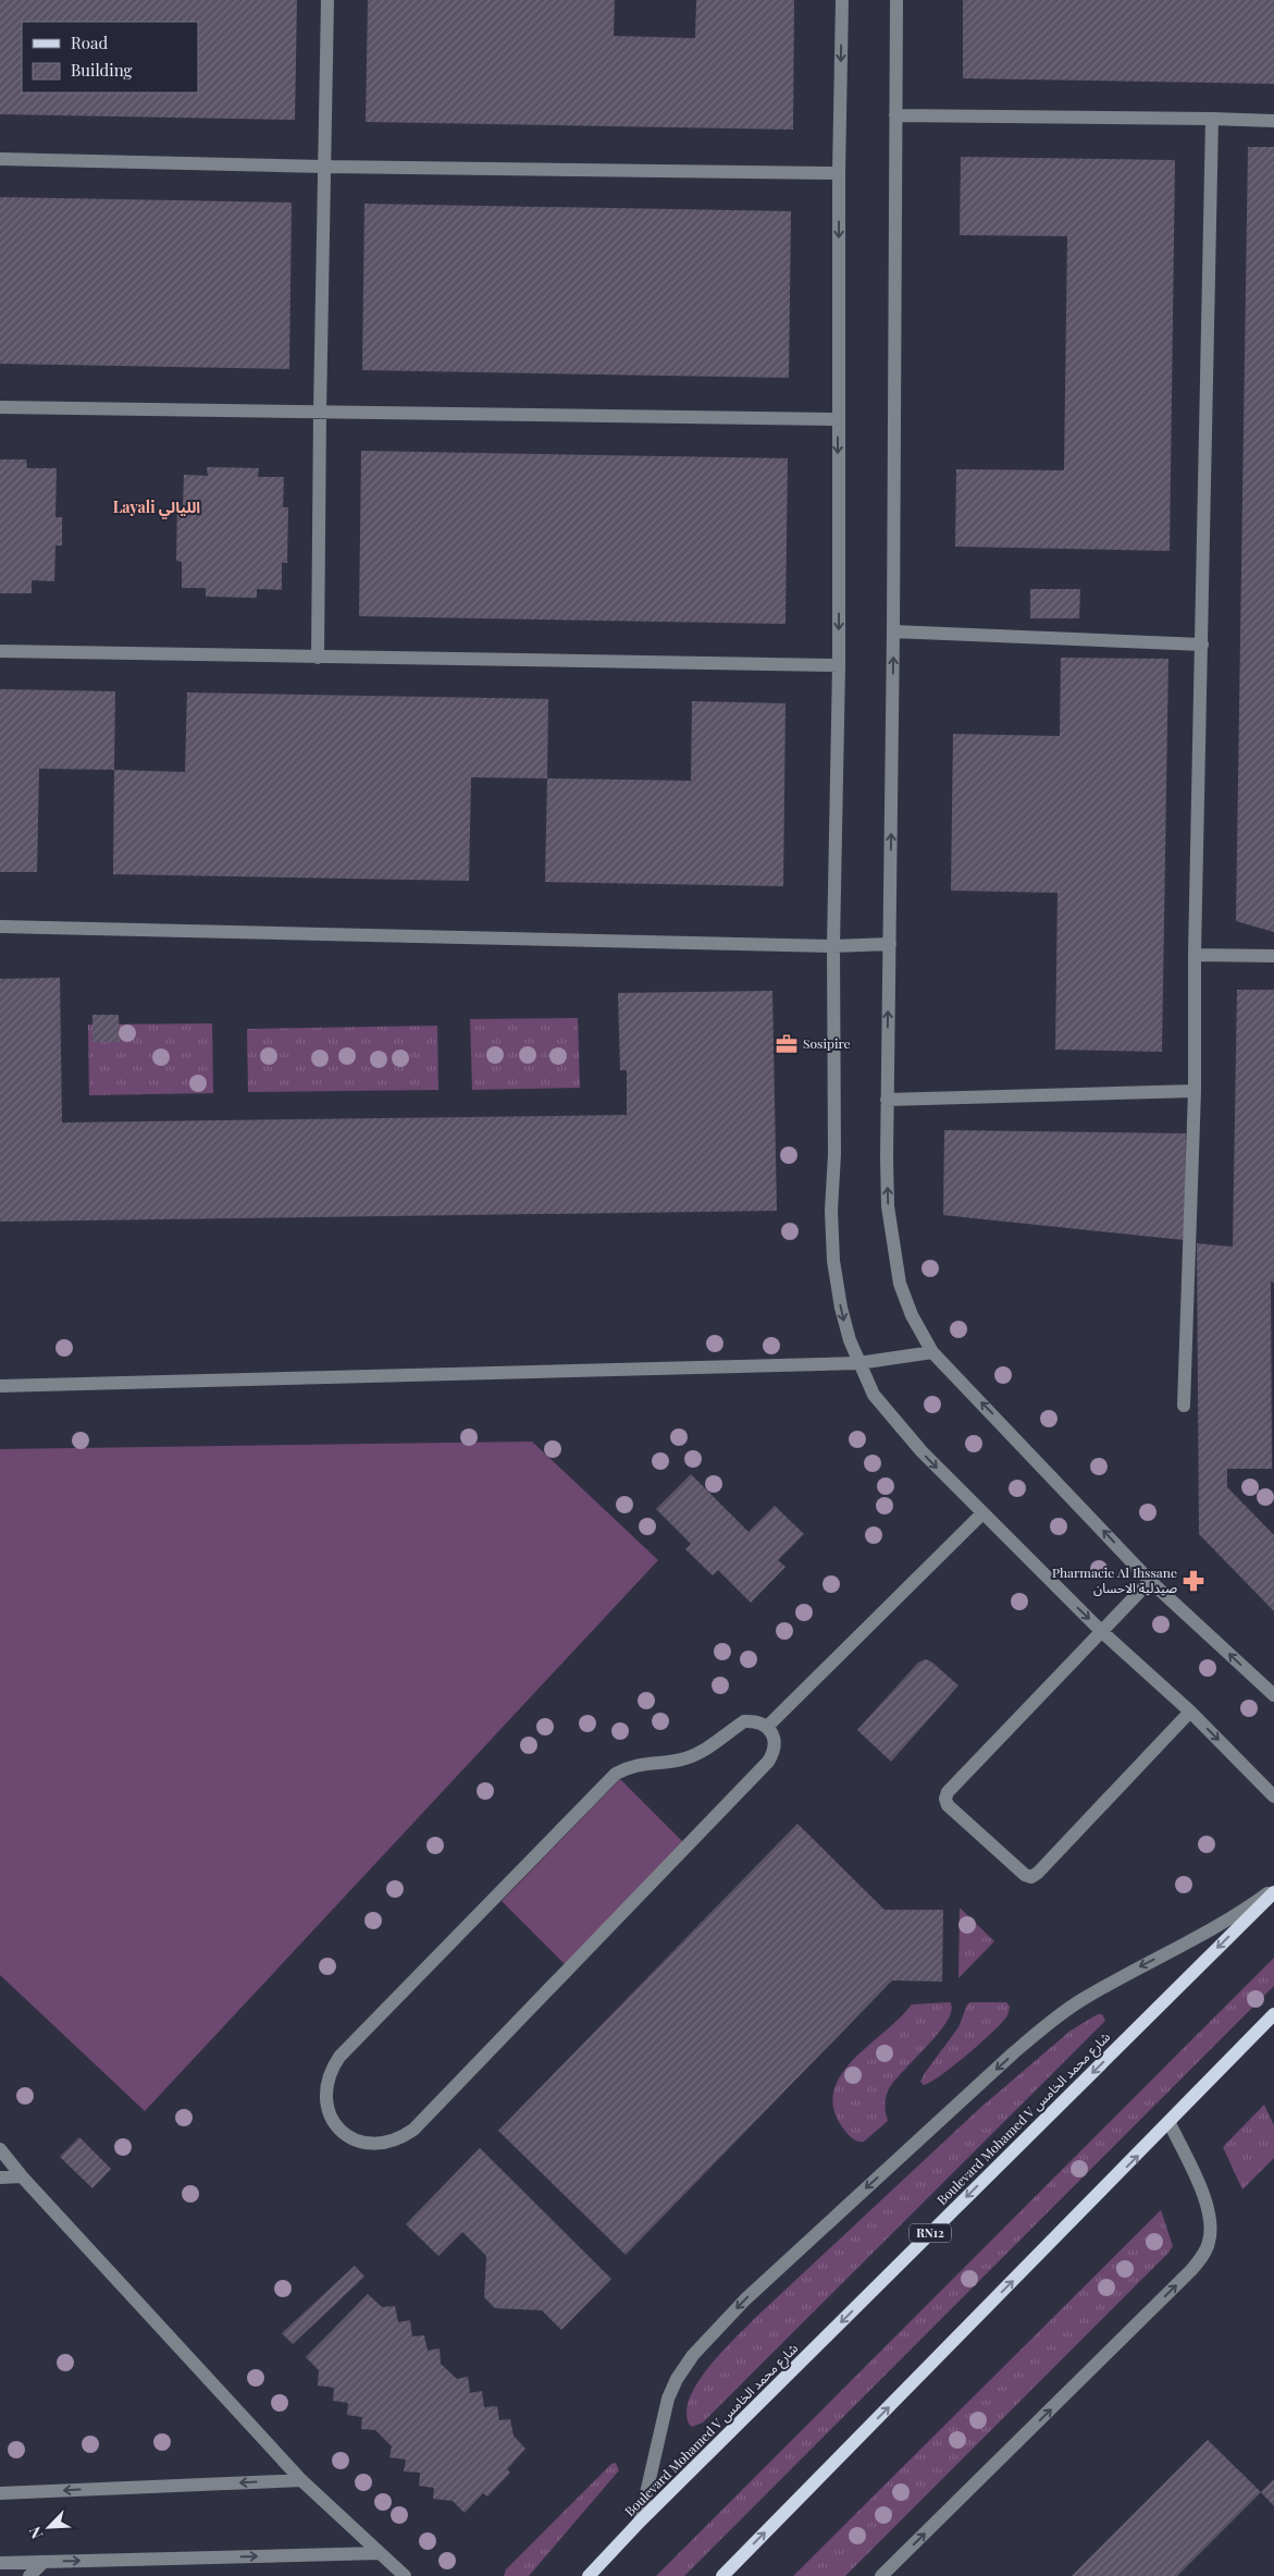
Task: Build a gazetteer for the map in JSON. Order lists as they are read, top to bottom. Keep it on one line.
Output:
{"streets":{"main road":["Boulevard Mohamed V شارع محمد الخامس","RN12"]},"districts":["Layali الليالي"],"places":{"office":["Sosipire"],"pharmacy":["Pharmacie Al Ihssane صيدلية الاحسان"]},"legend":["Road","Building"],"north":"bottom left"}
